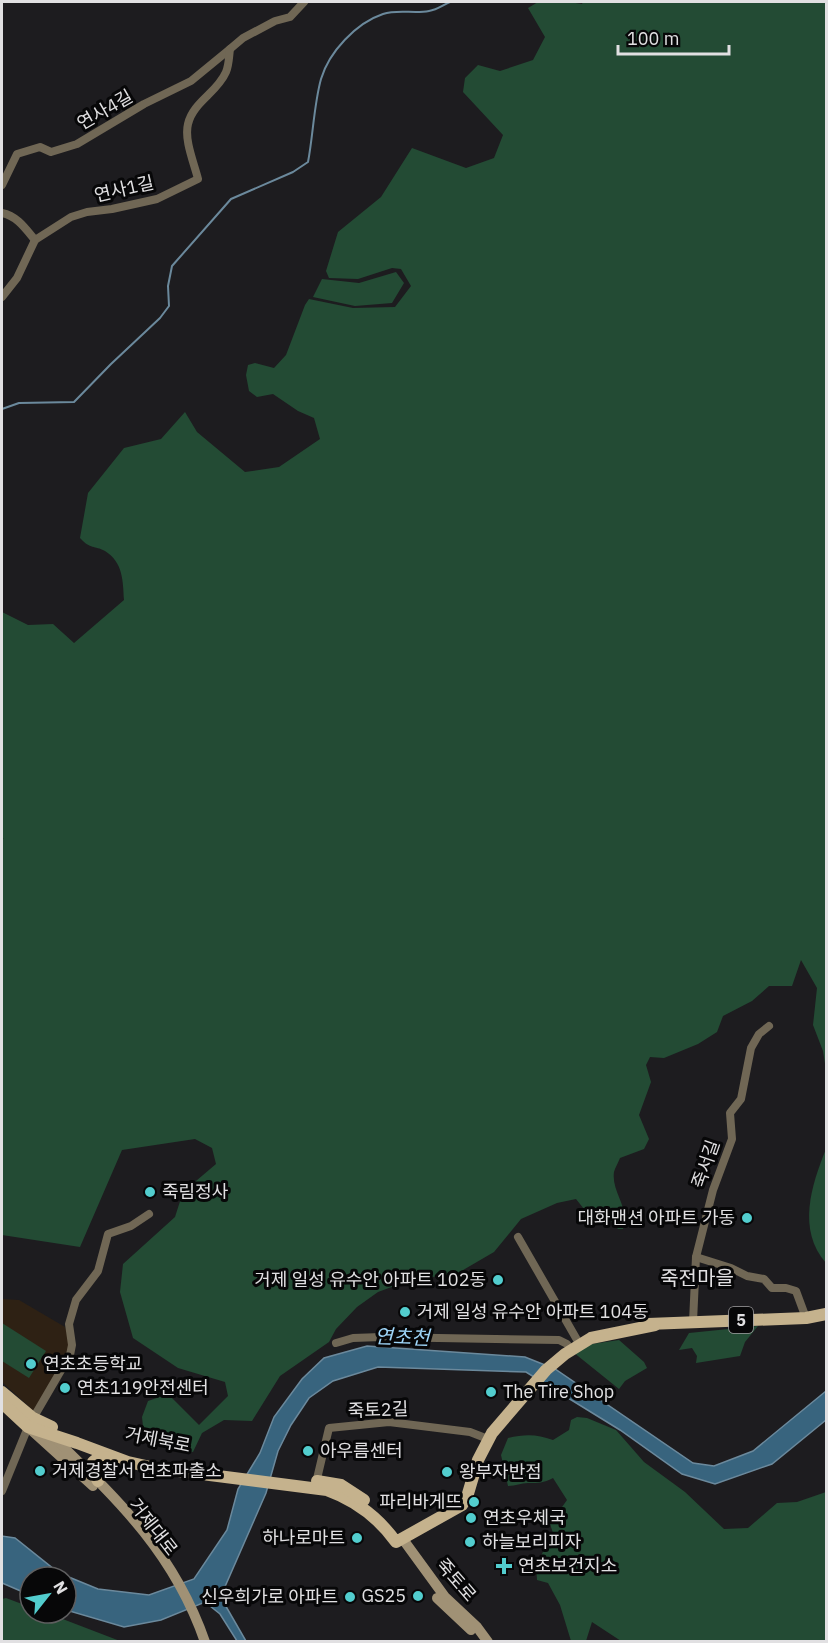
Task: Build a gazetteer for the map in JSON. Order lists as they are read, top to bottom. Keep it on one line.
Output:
{"streets":{"main road":["5","거제북로","거제대로","죽토로"],"street":["연사4길","연사1길","죽서길","죽토2길"]},"crossings":[["연사4길","연사1길"],["죽서길","5"],["죽토2길","거제북로"],["거제북로","거제대로"],["거제북로","죽토로"]],"districts":["죽전마을"],"water":["연초천"],"places":{"other":["죽림정사","대화맨션 아파트 가동","거제 일성 유수안 아파트 102동","거제 일성 유수안 아파트 104동","연초초등학교","연초119안전센터","The Tire Shop","아우름센터","거제경찰서 연초파출소","왕부자반점","파리바게뜨","연초우체국","하나로마트","하늘보리피자","GS25","신우희가로 아파트"],"health":["연초보건지소"]},"scale_bar":"100 m","north":"top right"}
